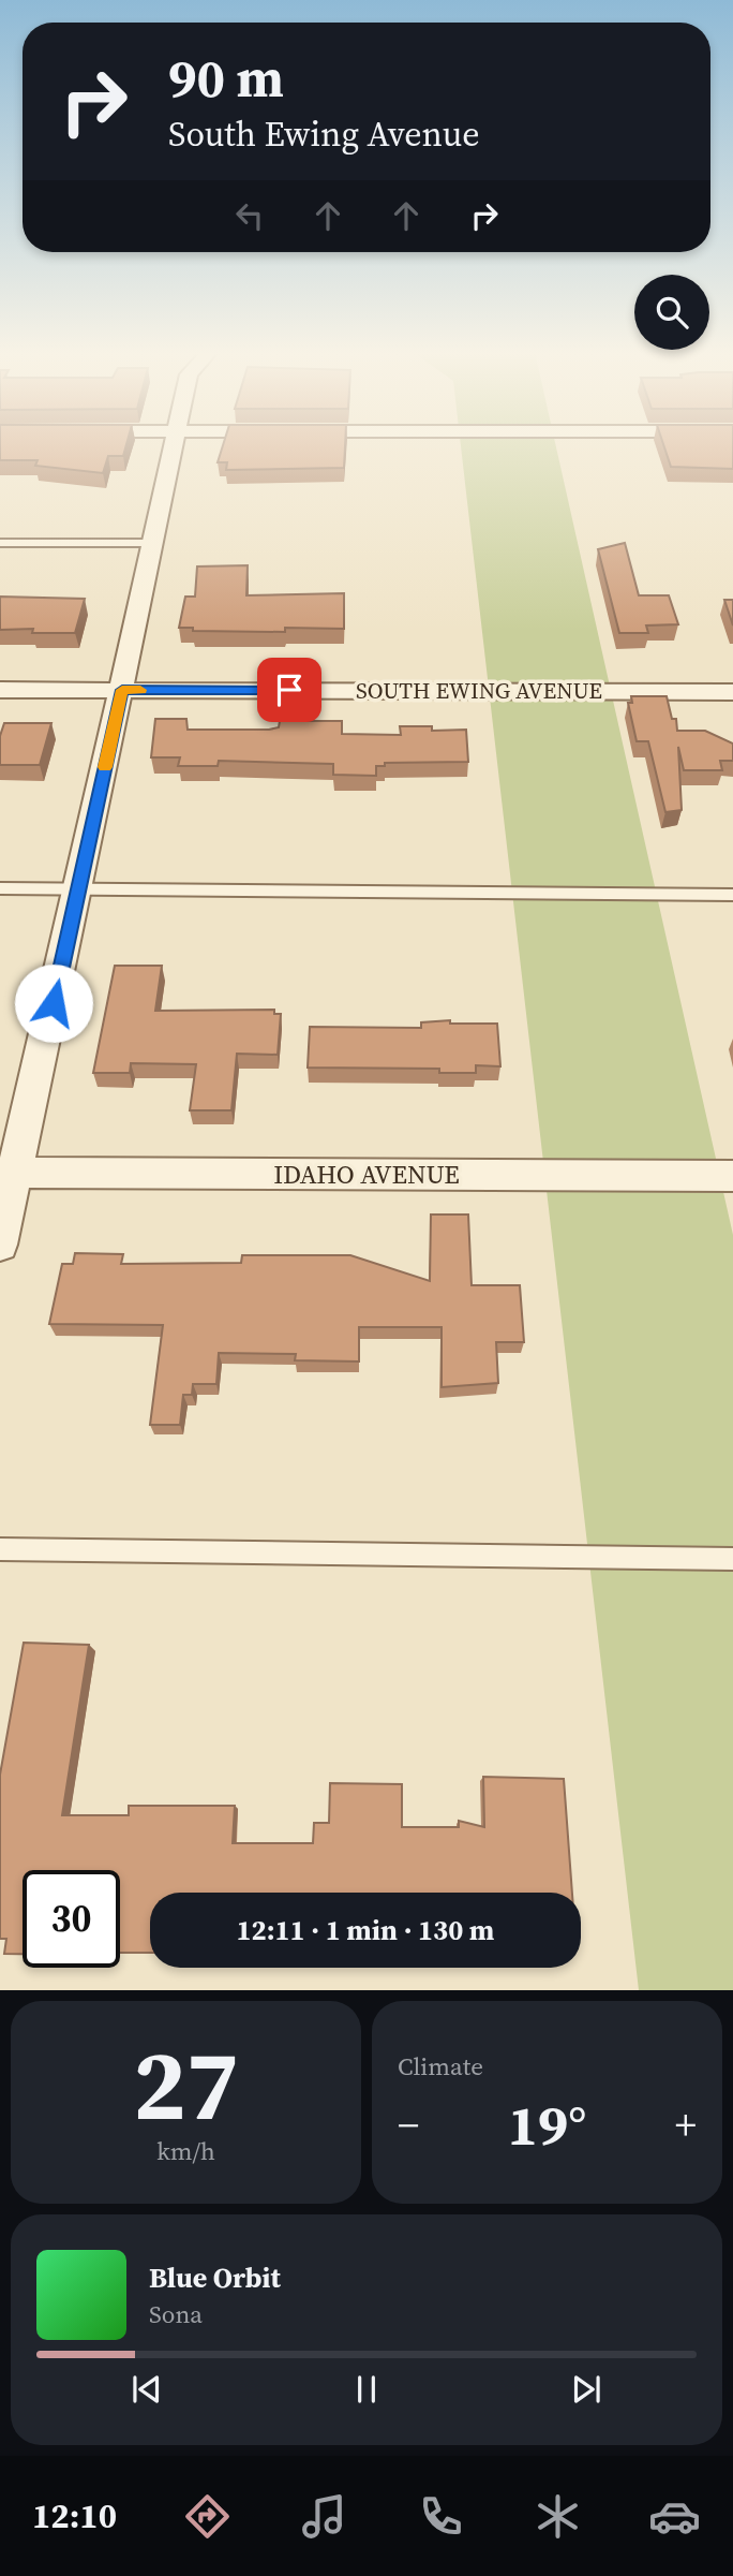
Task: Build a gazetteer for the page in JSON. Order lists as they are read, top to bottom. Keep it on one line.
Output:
{"streets":{"street":["SOUTH EWING AVENUE","IDAHO AVENUE"]},"page":{"turn":["90 m","South Ewing Avenue"],"limit":"30","trip":"12:11 · 1 min · 130 m","tile":[["27","km/h"],"Climate"],"heat":["−","19°","+"],"song":["Blue Orbit","Sona"],"tabs":"12:10"}}
